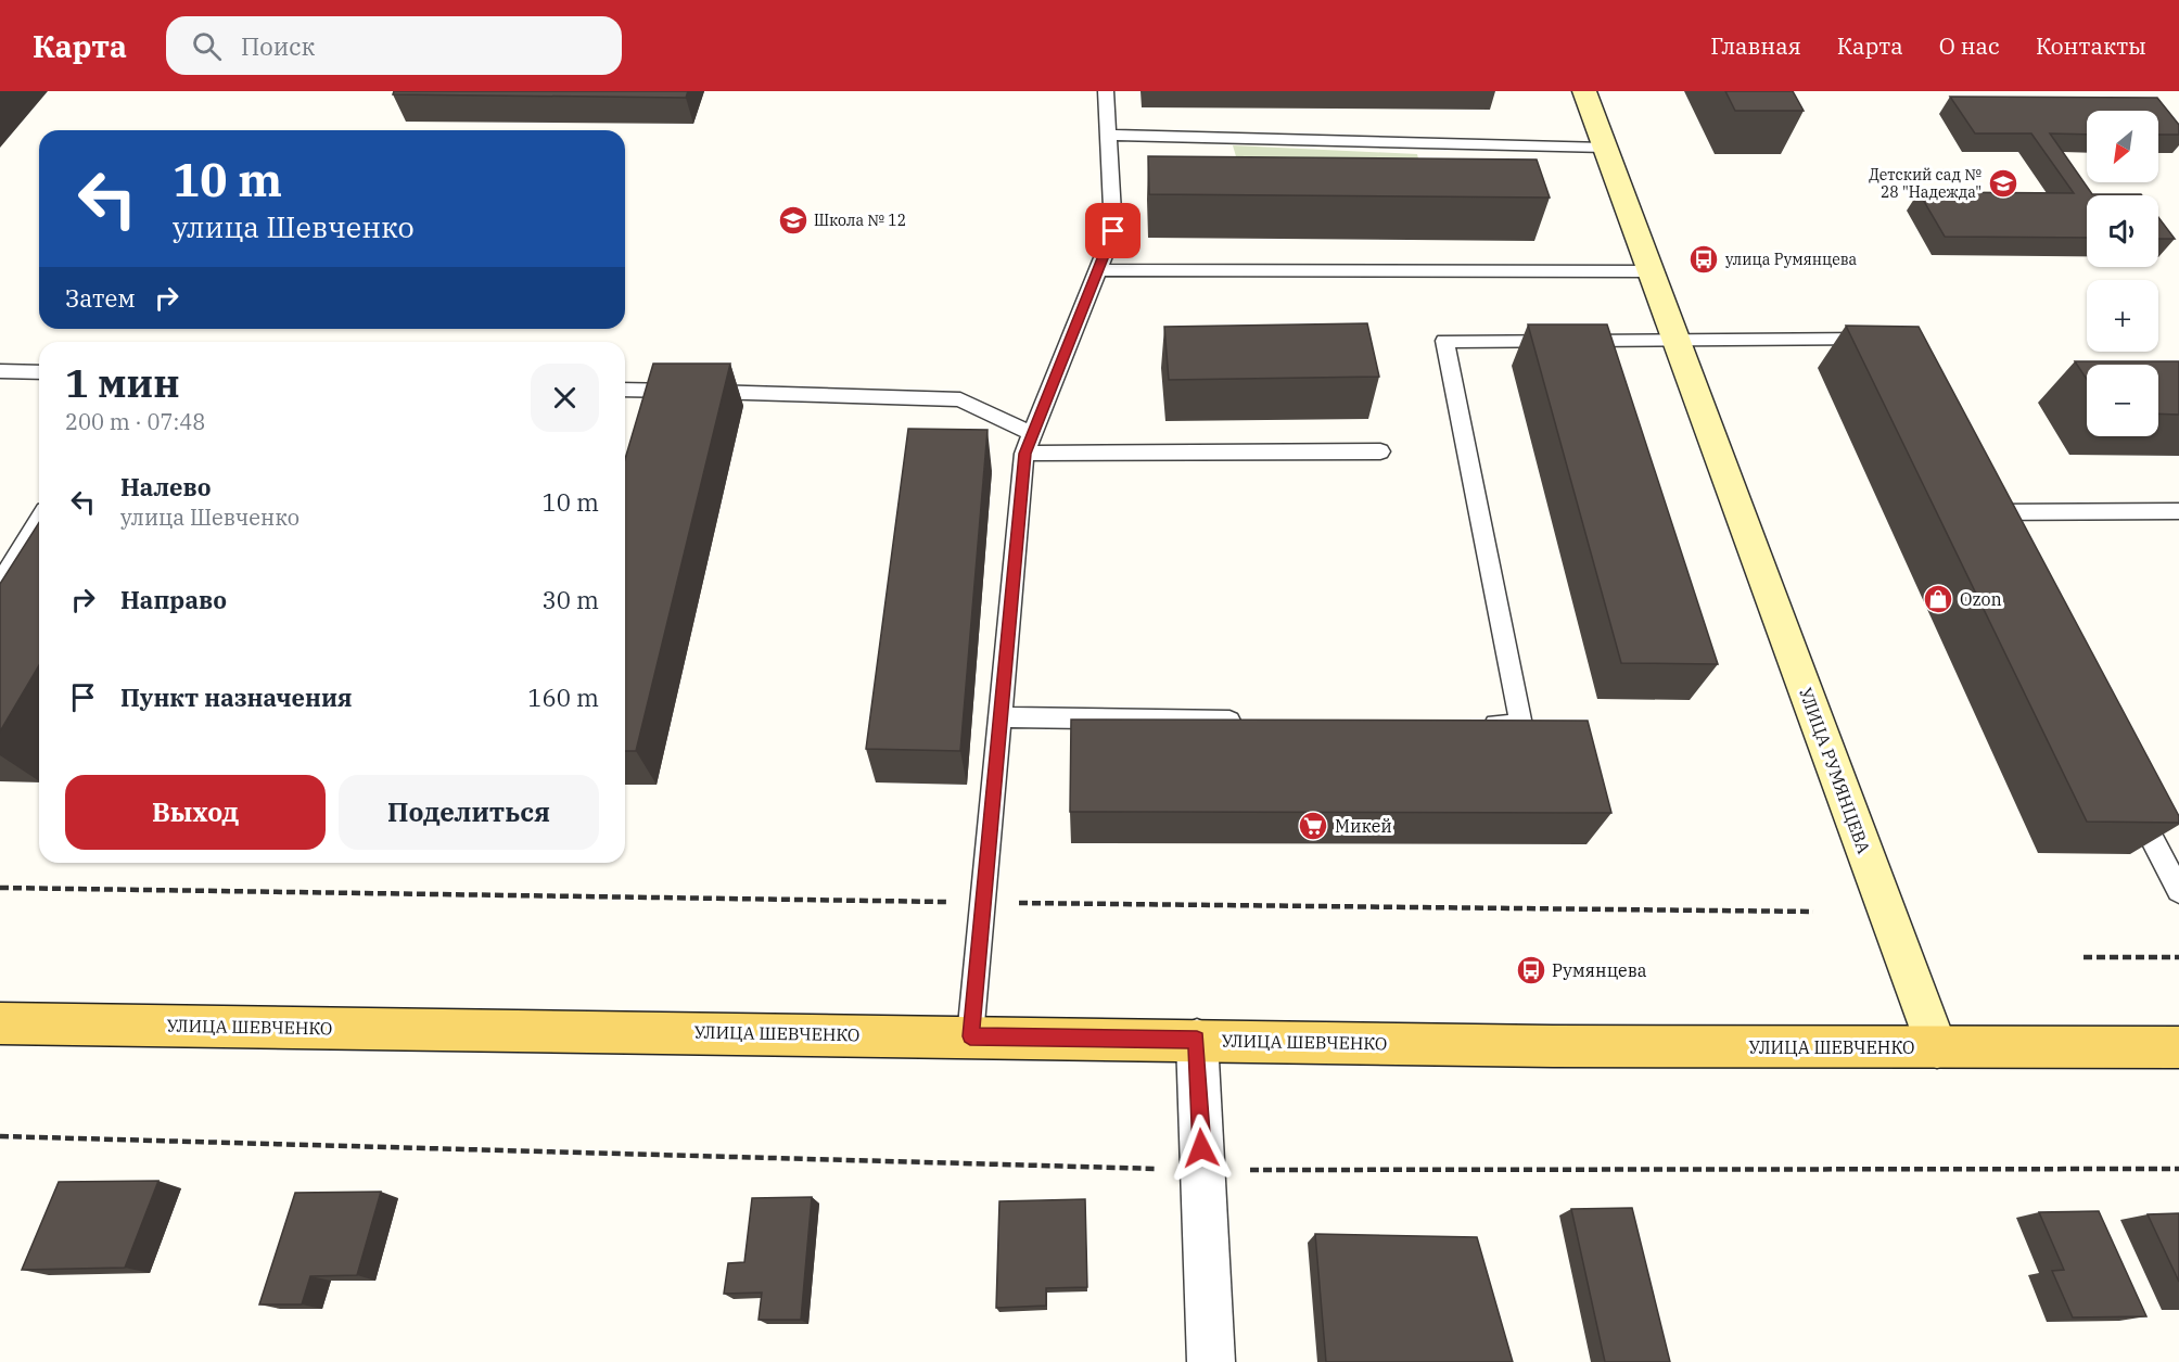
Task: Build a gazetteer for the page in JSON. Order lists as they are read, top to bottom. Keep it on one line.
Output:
{"streets":{"main road":["УЛИЦА РУМЯНЦЕВА","УЛИЦА ШЕВЧЕНКО"]},"crossings":[["УЛИЦА РУМЯНЦЕВА","УЛИЦА ШЕВЧЕНКО"]],"places":{"school or university":["Детский сад № 28 \"Надежда\"","Школа № 12"],"bus stop":["улица Румянцева","Румянцева"],"shop":["Ozon"],"supermarket":["Микей"]},"north":"bottom left","page":{"header":"Карта","search":"Поиск","nav":["Главная","Карта","О нас","Контакты"],"map_buttons":["+","−"],"turn":["10 m","улица Шевченко"],"then":"Затем","heading":["1 мин","200 m · 07:48"],"list":[{"name":"Налево","note":"улица Шевченко","value":"10 m"},{"name":"Направо","value":"30 m"},{"name":"Пункт назначения","value":"160 m"}],"buttons":["Выход","Поделиться"]}}
